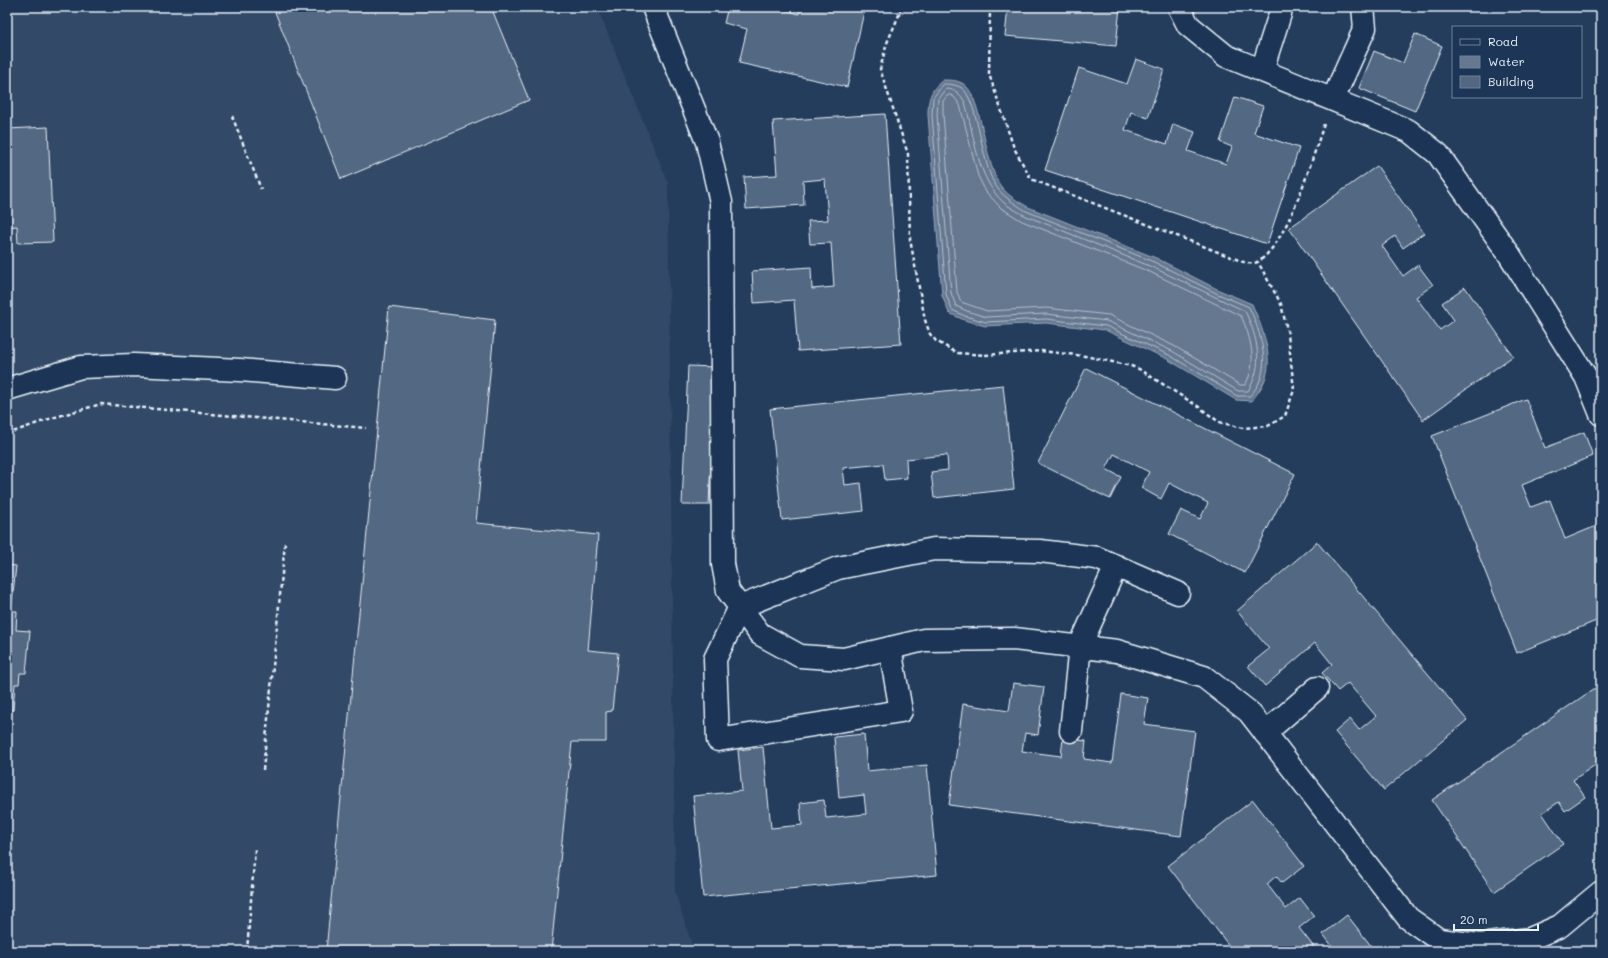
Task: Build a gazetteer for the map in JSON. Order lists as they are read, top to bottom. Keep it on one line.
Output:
{"legend":["Road","Water","Building"],"scale_bar":"20 m"}
